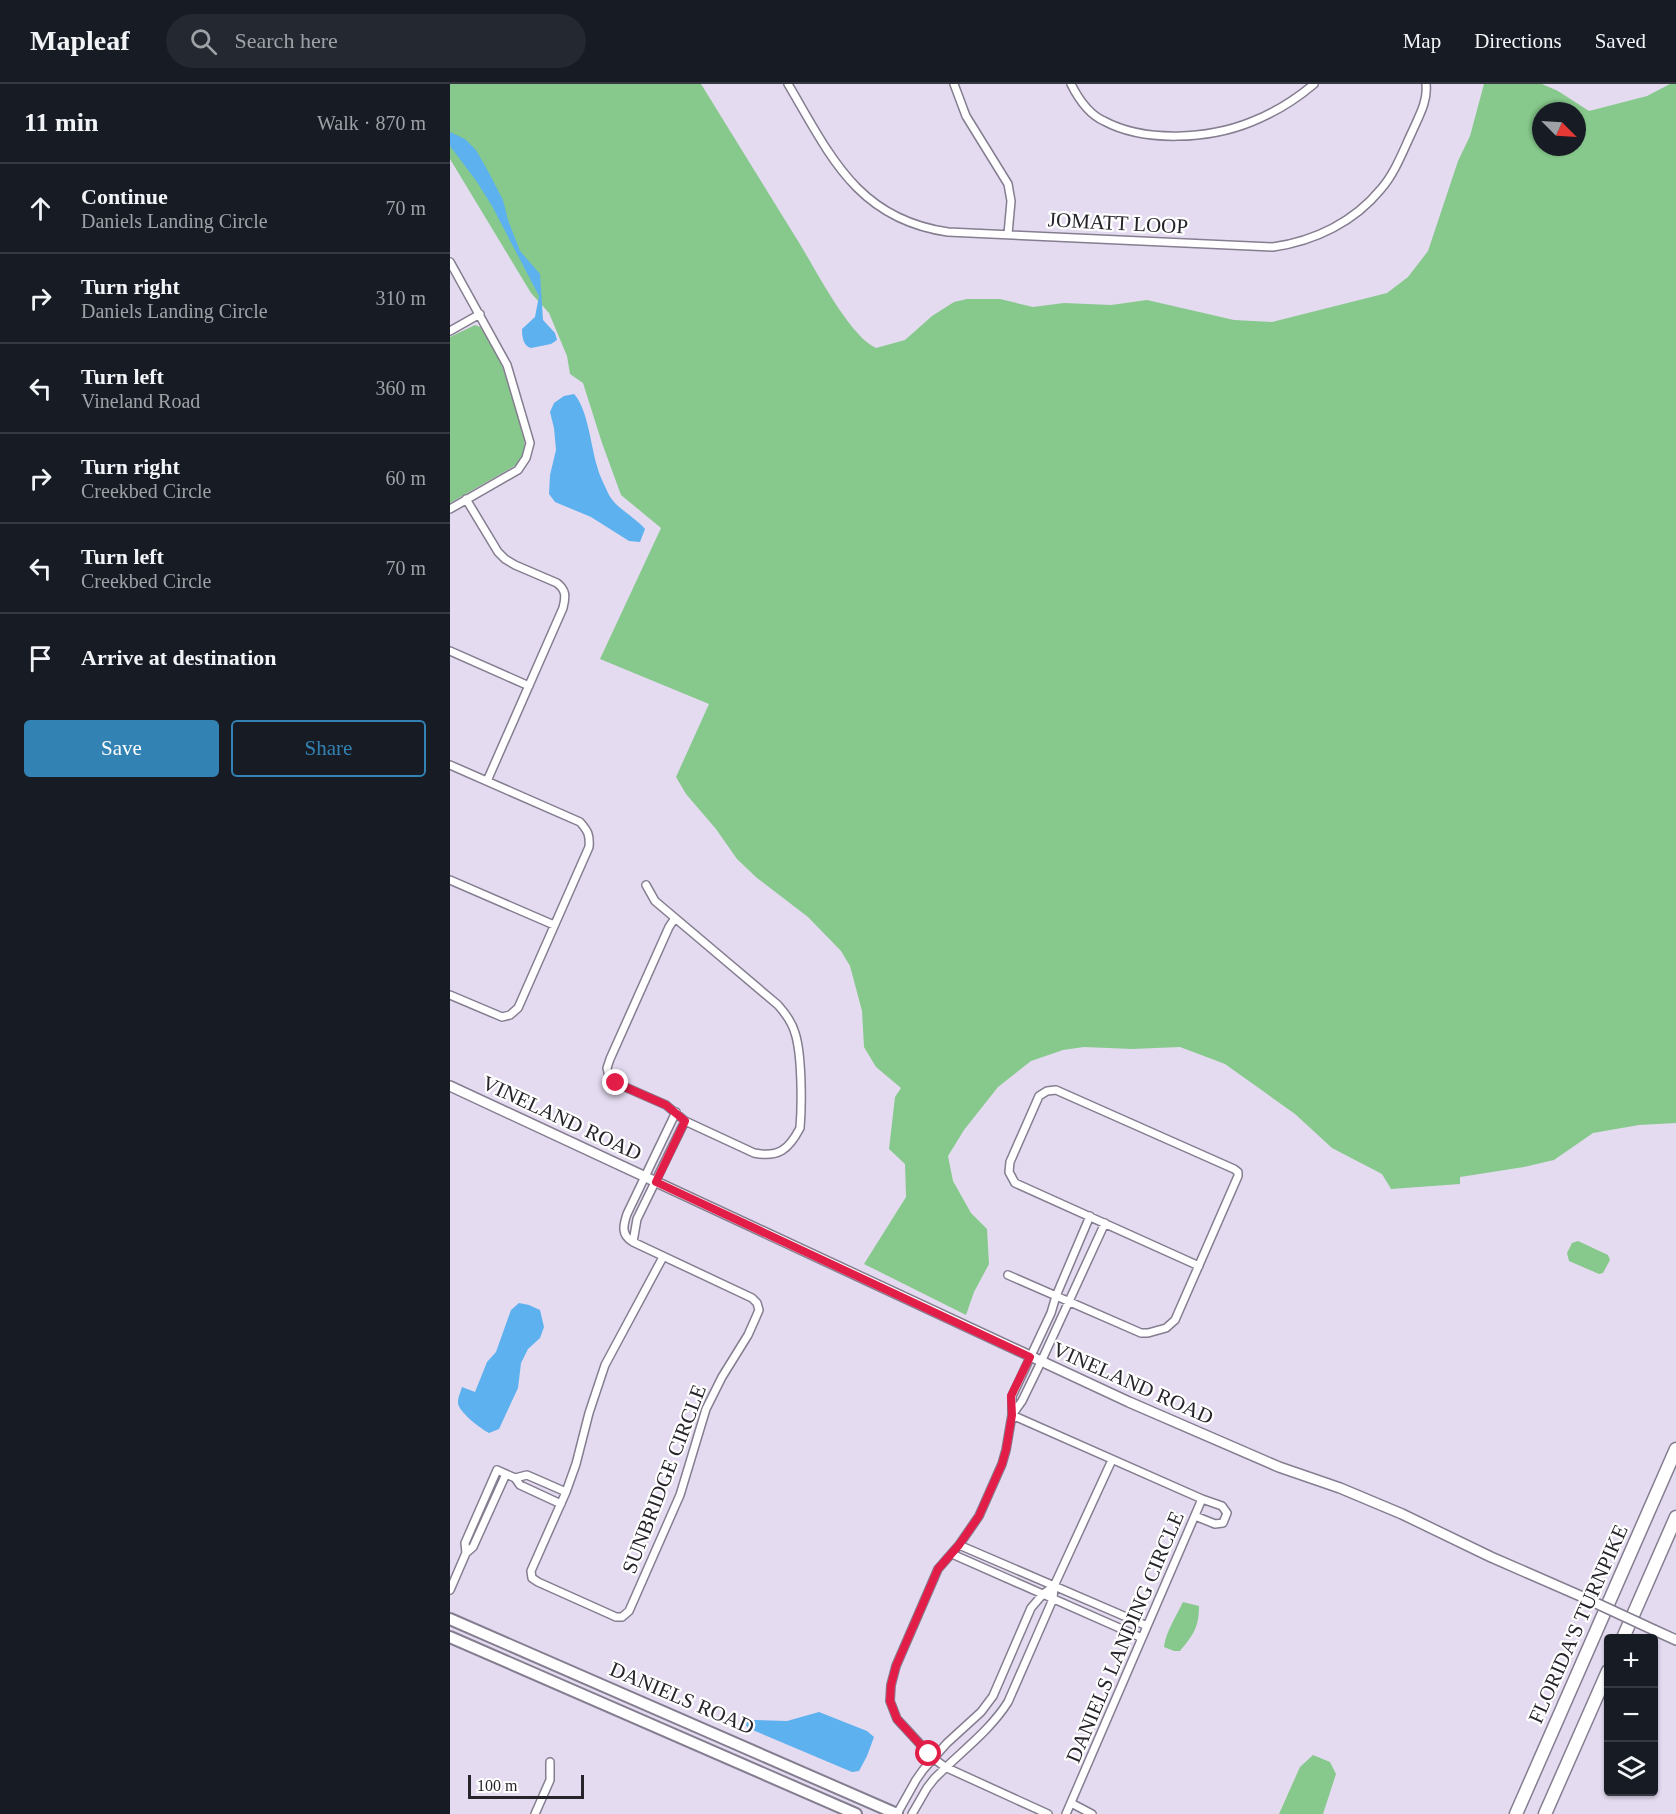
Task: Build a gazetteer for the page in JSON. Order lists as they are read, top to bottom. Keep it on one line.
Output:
{"streets":{"highway":["FLORIDA'S TURNPIKE"],"main road":["VINELAND ROAD","DANIELS ROAD"],"street":["JOMATT LOOP","SUNBRIDGE CIRCLE","DANIELS LANDING CIRCLE"]},"scale_bar":"100 m","north":"bottom right","page":{"header":"Mapleaf","search":"Search here","nav":["Map","Directions","Saved"],"heading":["11 min","Walk · 870 m"],"list":[["Continue","Daniels Landing Circle","70 m"],["Turn right","Daniels Landing Circle","310 m"],["Turn left","Vineland Road","360 m"],["Turn right","Creekbed Circle","60 m"],["Turn left","Creekbed Circle","70 m"],"Arrive at destination"],"buttons":["Save","Share"],"map_buttons":["+","−"],"scale":"100 m"}}
